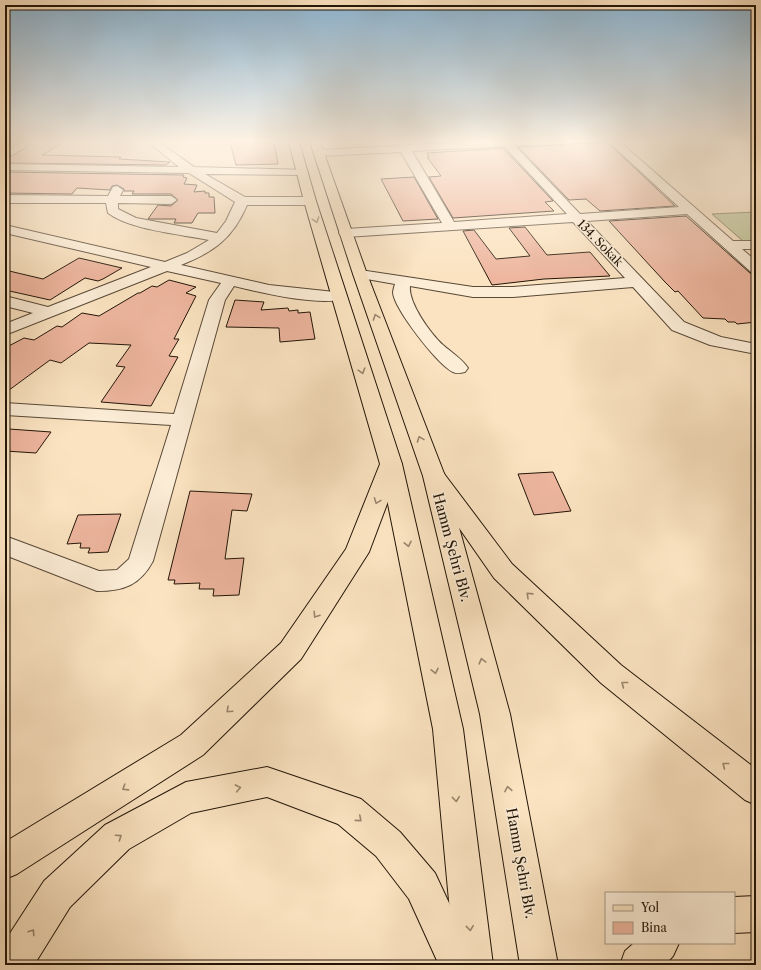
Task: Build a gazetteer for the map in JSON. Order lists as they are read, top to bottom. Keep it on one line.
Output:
{"streets":{"main road":["Hamm Şehri Blv."],"street":["134. Sokak"]},"legend":["Yol","Bina"]}
